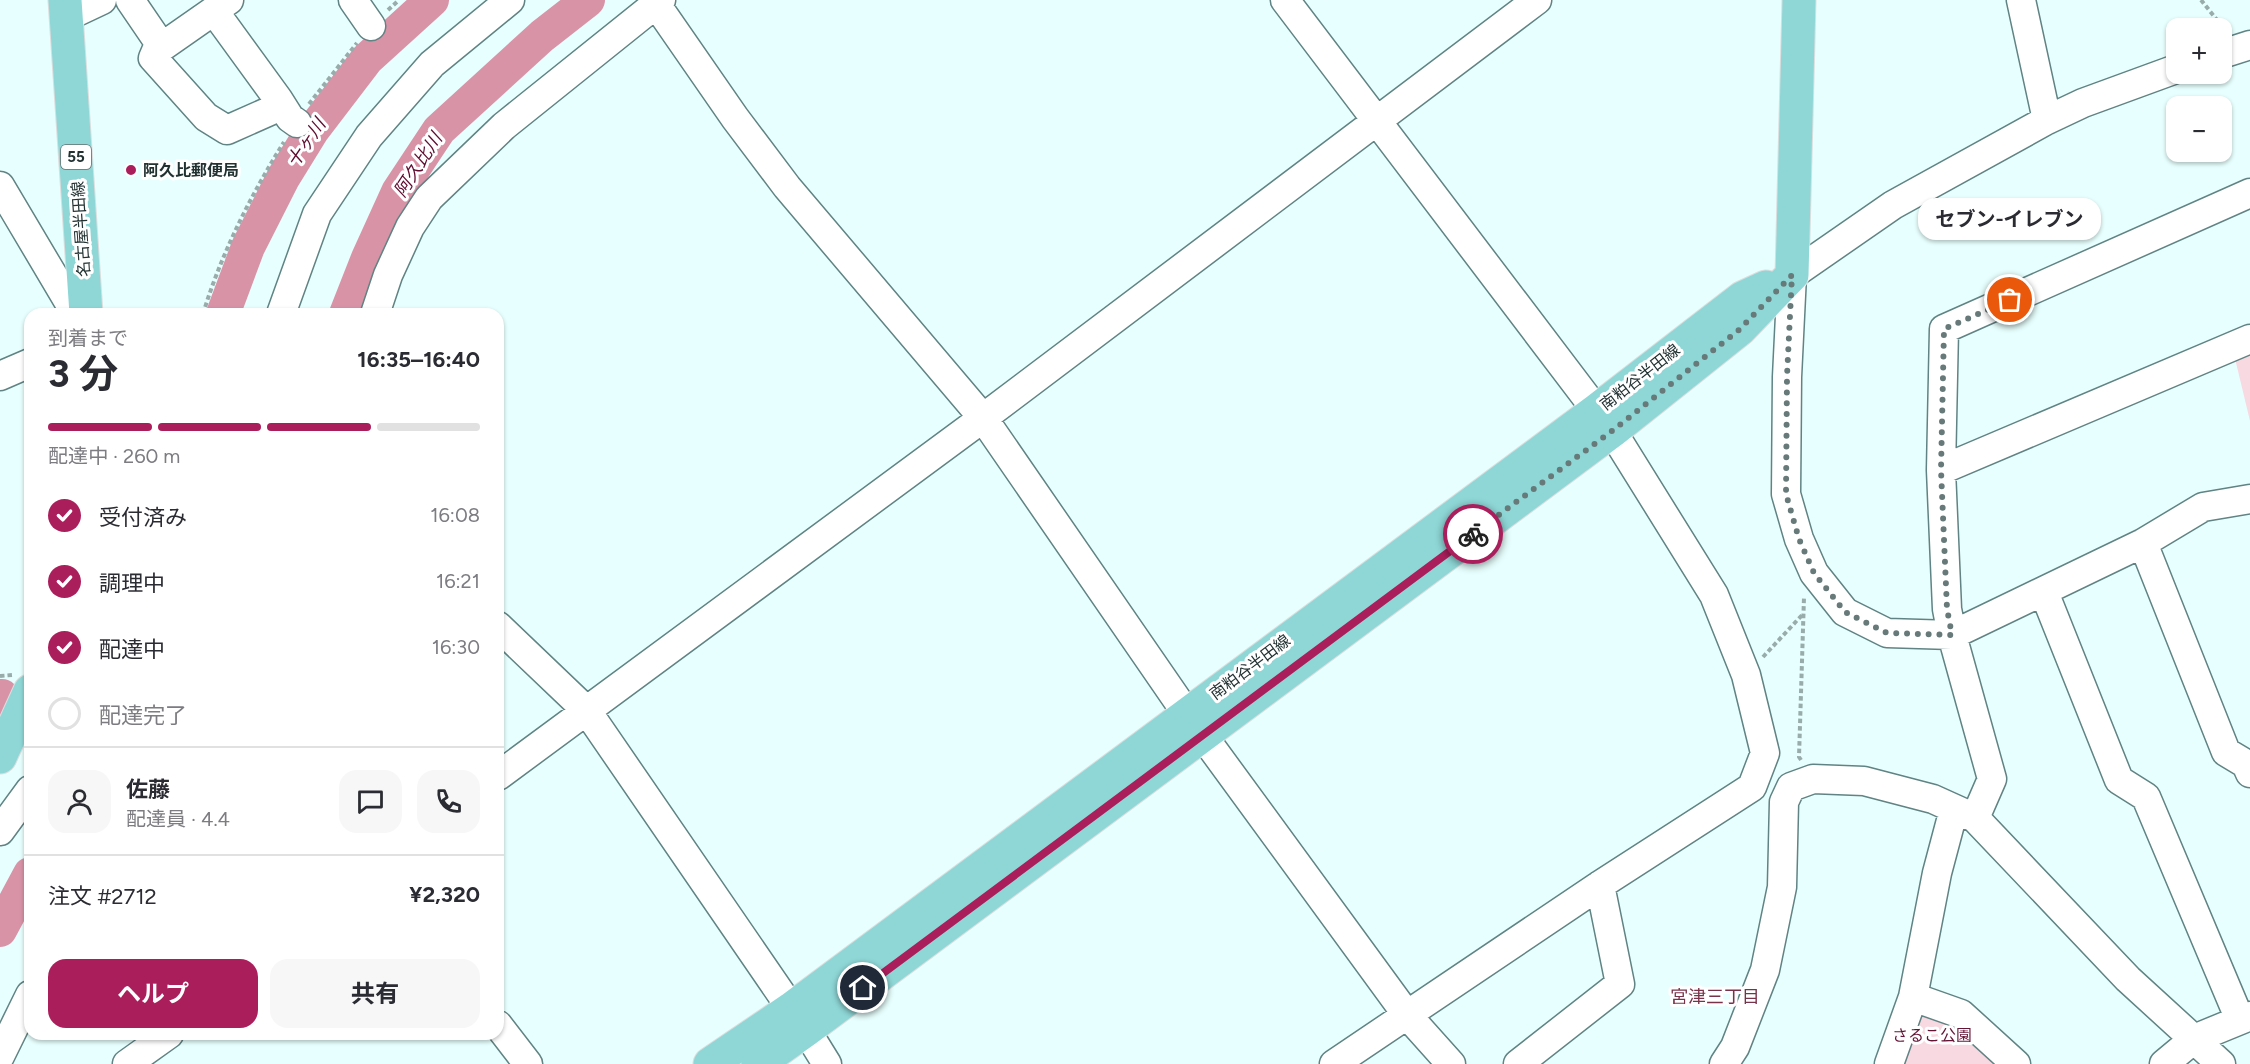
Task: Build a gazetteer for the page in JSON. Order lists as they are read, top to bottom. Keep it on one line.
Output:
{"streets":{"main road":["55","名古屋半田線","南粕谷半田線"]},"districts":["宮津三丁目"],"water":["十ヶ川","阿久比川"],"parks":["さるこ公園"],"places":["阿久比郵便局","セブン-イレブン"],"page":{"map_buttons":["+","−"],"bubble":"セブン-イレブン","heading":["3 分","到着まで","16:35–16:40"],"panel":["佐藤","配達員 · 4.4","注文 #2712","¥2,320"],"bar":"配達中 · 260 m","list":[["受付済み","16:08"],["調理中","16:21"],["配達中","16:30"],"配達完了"],"buttons":["ヘルプ","共有"]}}
